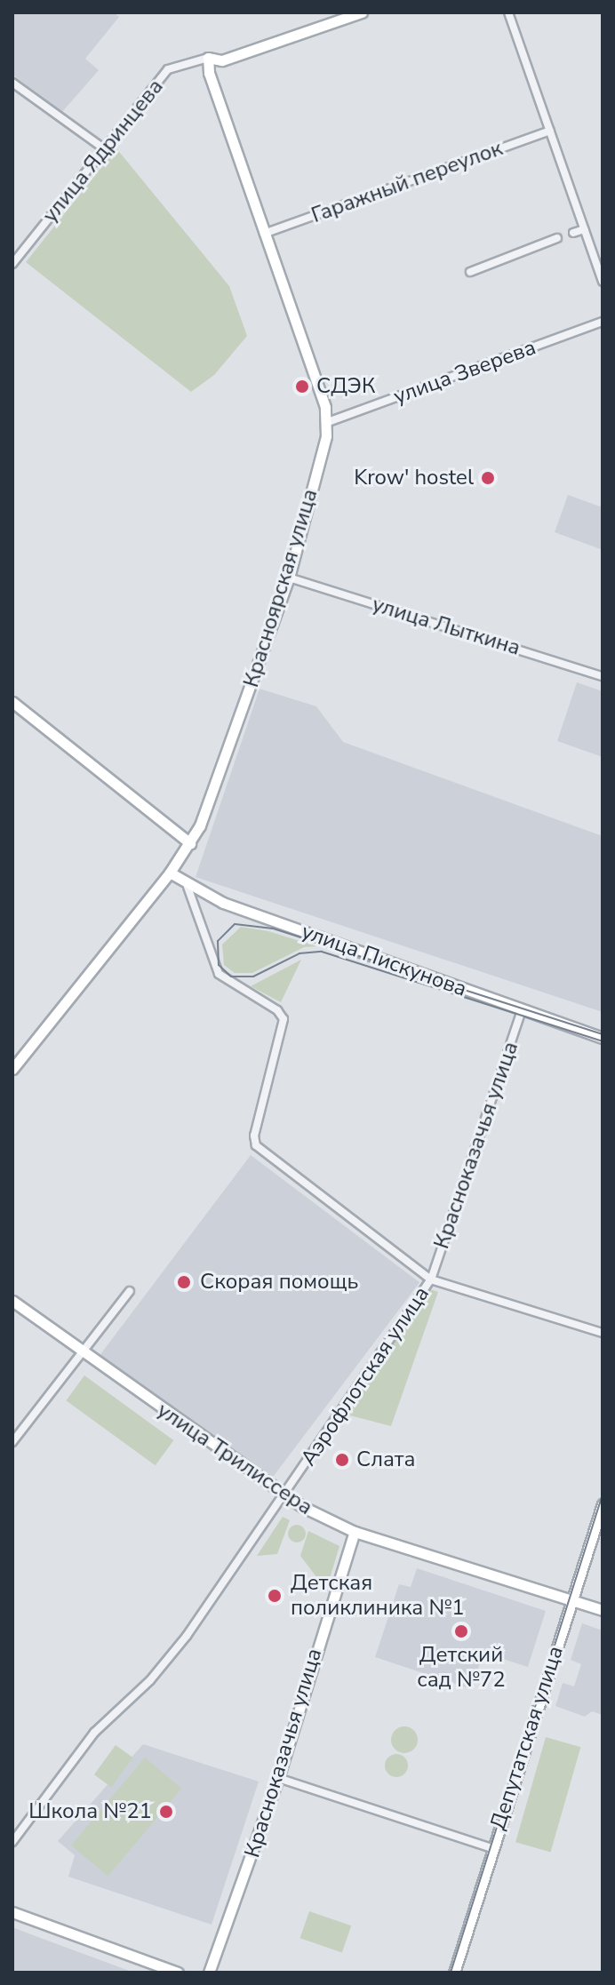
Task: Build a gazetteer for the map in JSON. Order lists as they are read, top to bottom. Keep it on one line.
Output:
{"streets":{"street":["улица Ядринцева","Гаражный переулок","улица Зверева","Красноярская улица","улица Лыткина","улица Пискунова","Красноказачья улица","Аэрофлотская улица","улица Трилиссера","Депутатская улица"]},"crossings":[["улица Зверева","Красноярская улица"],["Красноярская улица","улица Лыткина"],["Красноярская улица","улица Пискунова"],["улица Пискунова","Красноказачья улица"],["Красноказачья улица","Аэрофлотская улица"],["Красноказачья улица","улица Трилиссера"],["Аэрофлотская улица","улица Трилиссера"],["улица Трилиссера","Депутатская улица"]],"places":["СДЭК","Krow' hostel","Скорая помощь","Слата","Детская поликлиника №1","Детский сад №72","Школа №21"]}
